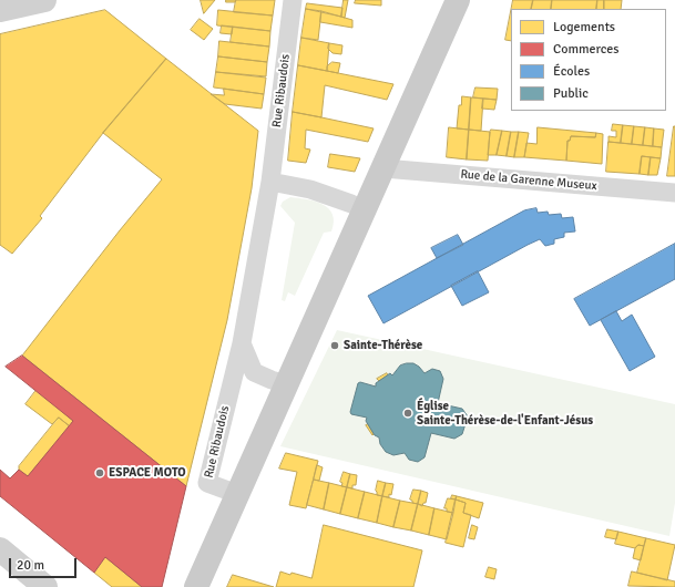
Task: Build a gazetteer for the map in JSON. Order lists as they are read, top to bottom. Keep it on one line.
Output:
{"streets":{"street":["Rue Ribaudois","Rue de la Garenne Museux"]},"places":["Sainte-Thérèse","Église Sainte-Thérèse-de-l'Enfant-Jésus","ESPACE MOTO"],"legend":["Logements","Commerces","Écoles","Public"],"scale_bar":"20 m"}
